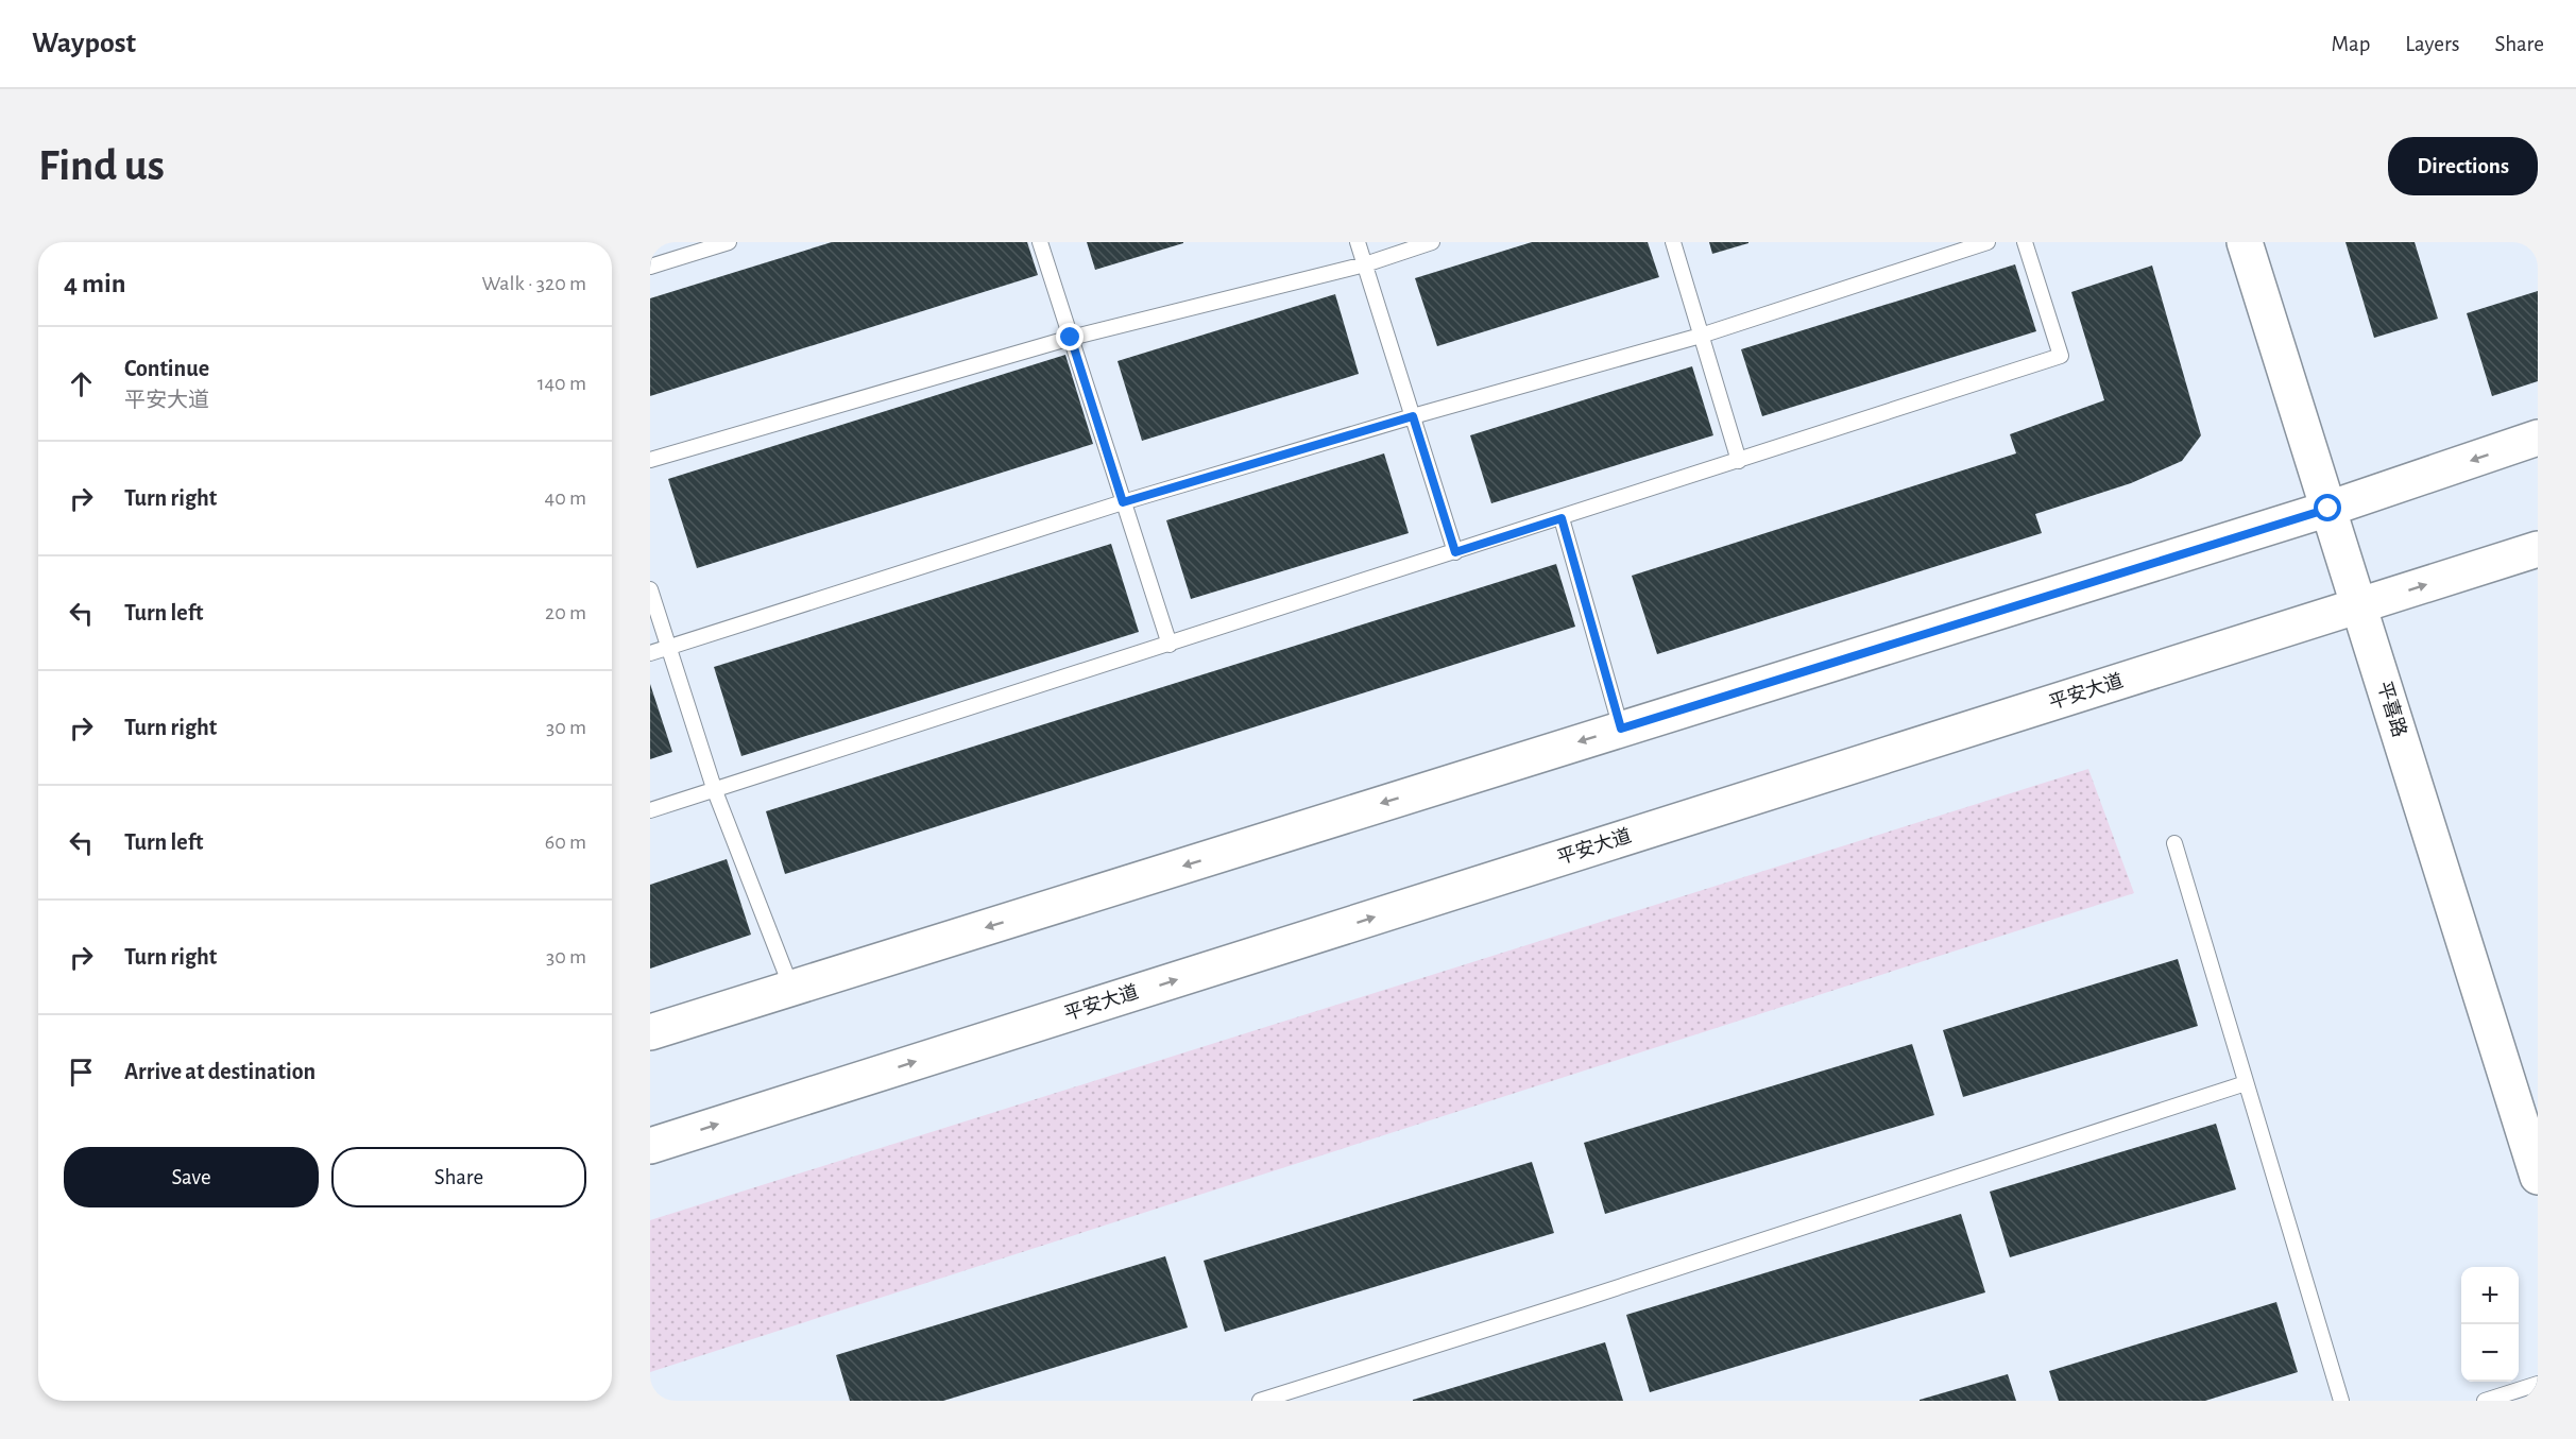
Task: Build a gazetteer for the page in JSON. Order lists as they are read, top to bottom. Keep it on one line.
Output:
{"streets":{"main road":["平安大道","平喜路"]},"crossings":[["平安大道","平喜路"]],"page":{"header":"Waypost","nav":["Map","Layers","Share"],"buttons":["Directions",["Save","Share"]],"title":"Find us","heading":["4 min","Walk · 320 m"],"list":[["Continue","平安大道","140 m"],["Turn right","40 m"],["Turn left","20 m"],["Turn right","30 m"],["Turn left","60 m"],["Turn right","30 m"],"Arrive at destination"],"map_buttons":["+","−"]}}
